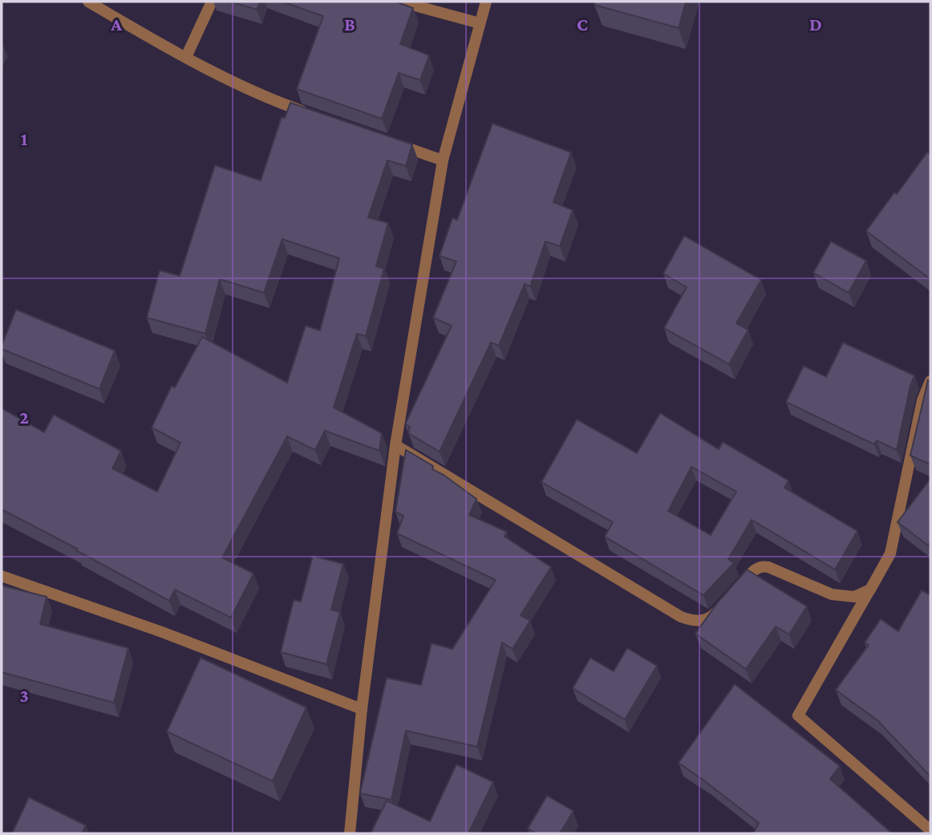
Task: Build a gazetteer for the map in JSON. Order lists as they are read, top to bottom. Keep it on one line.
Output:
{"grid":{"columns":["A","B","C","D"],"rows":["1","2","3"]}}
